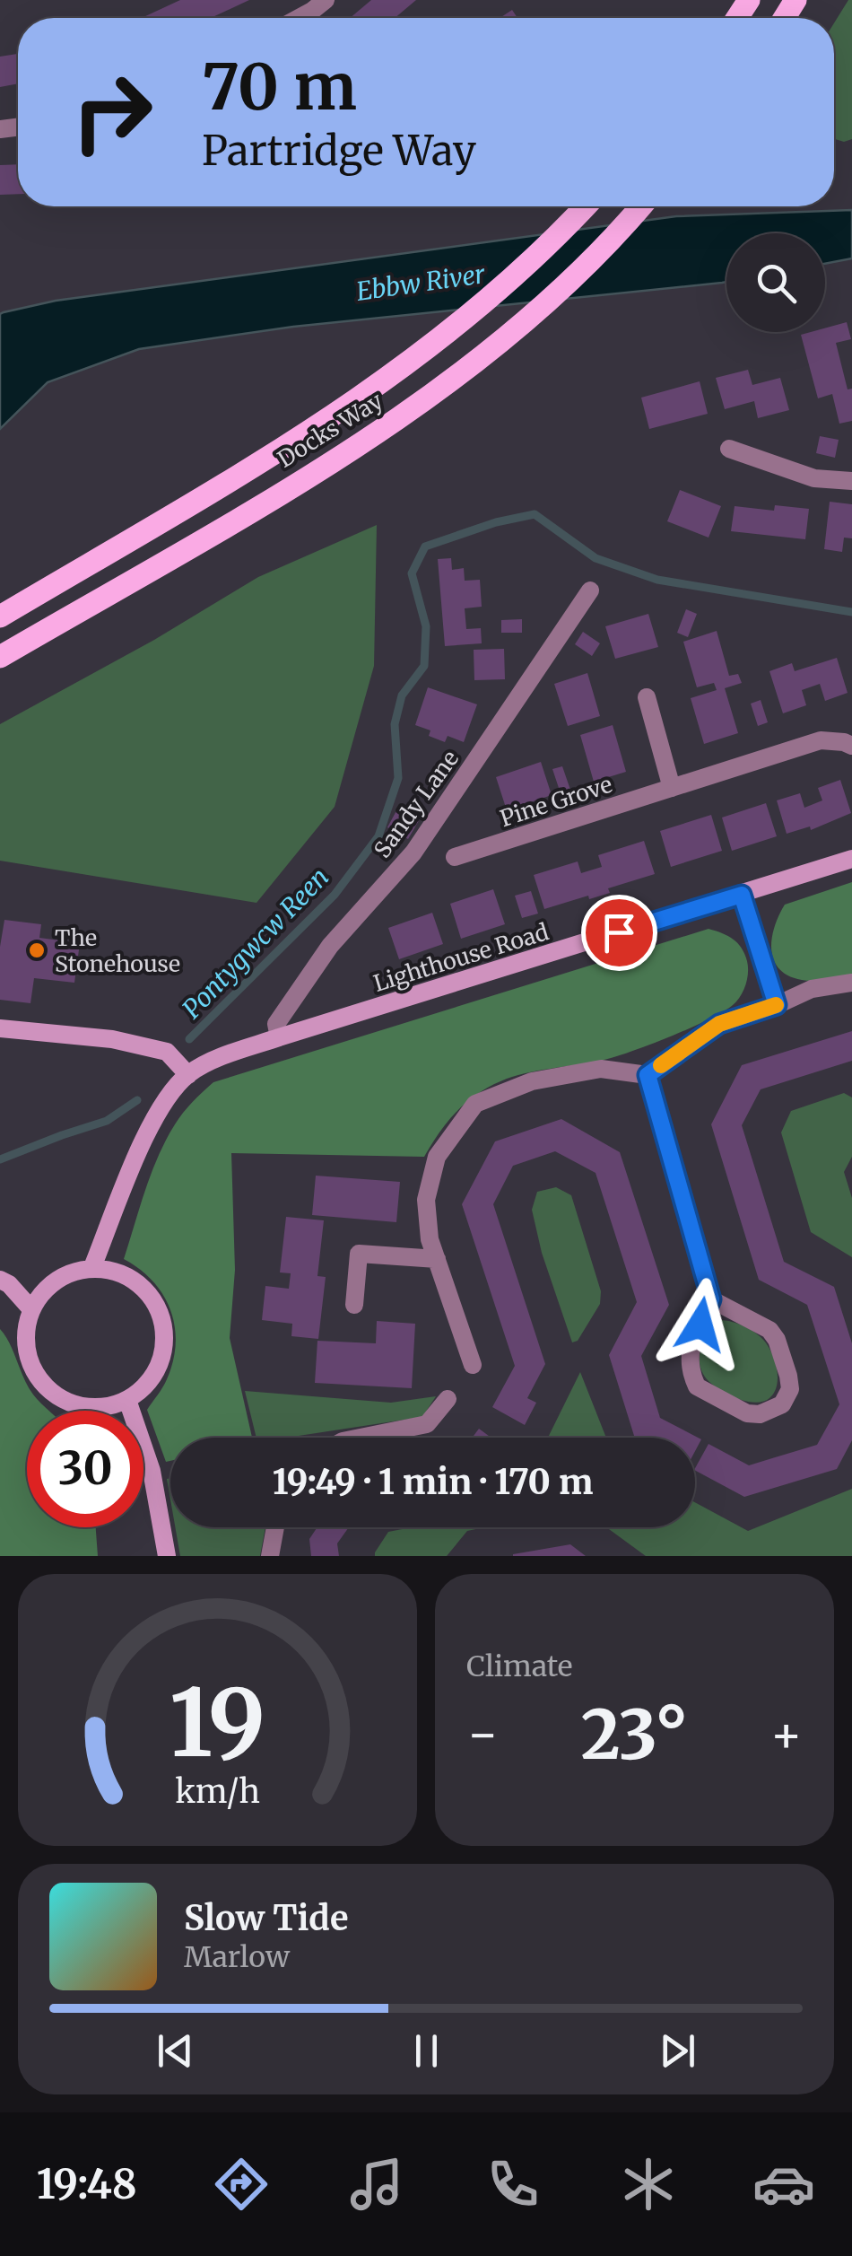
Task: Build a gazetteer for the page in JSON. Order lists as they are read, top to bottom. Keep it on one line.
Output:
{"streets":{"main road":["Docks Way","Lighthouse Road"],"street":["Pine Grove","Sandy Lane"]},"crossings":[["Sandy Lane","Lighthouse Road"]],"water":["Ebbw River","Pontygwcw Reen"],"places":["The Stonehouse"],"page":{"turn":["70 m","Partridge Way"],"limit":"30","trip":"19:49 · 1 min · 170 m","tile":"Climate","heat":["−","23°","+"],"song":["Slow Tide","Marlow"],"tabs":"19:48","gauge":["19","km/h"]}}
